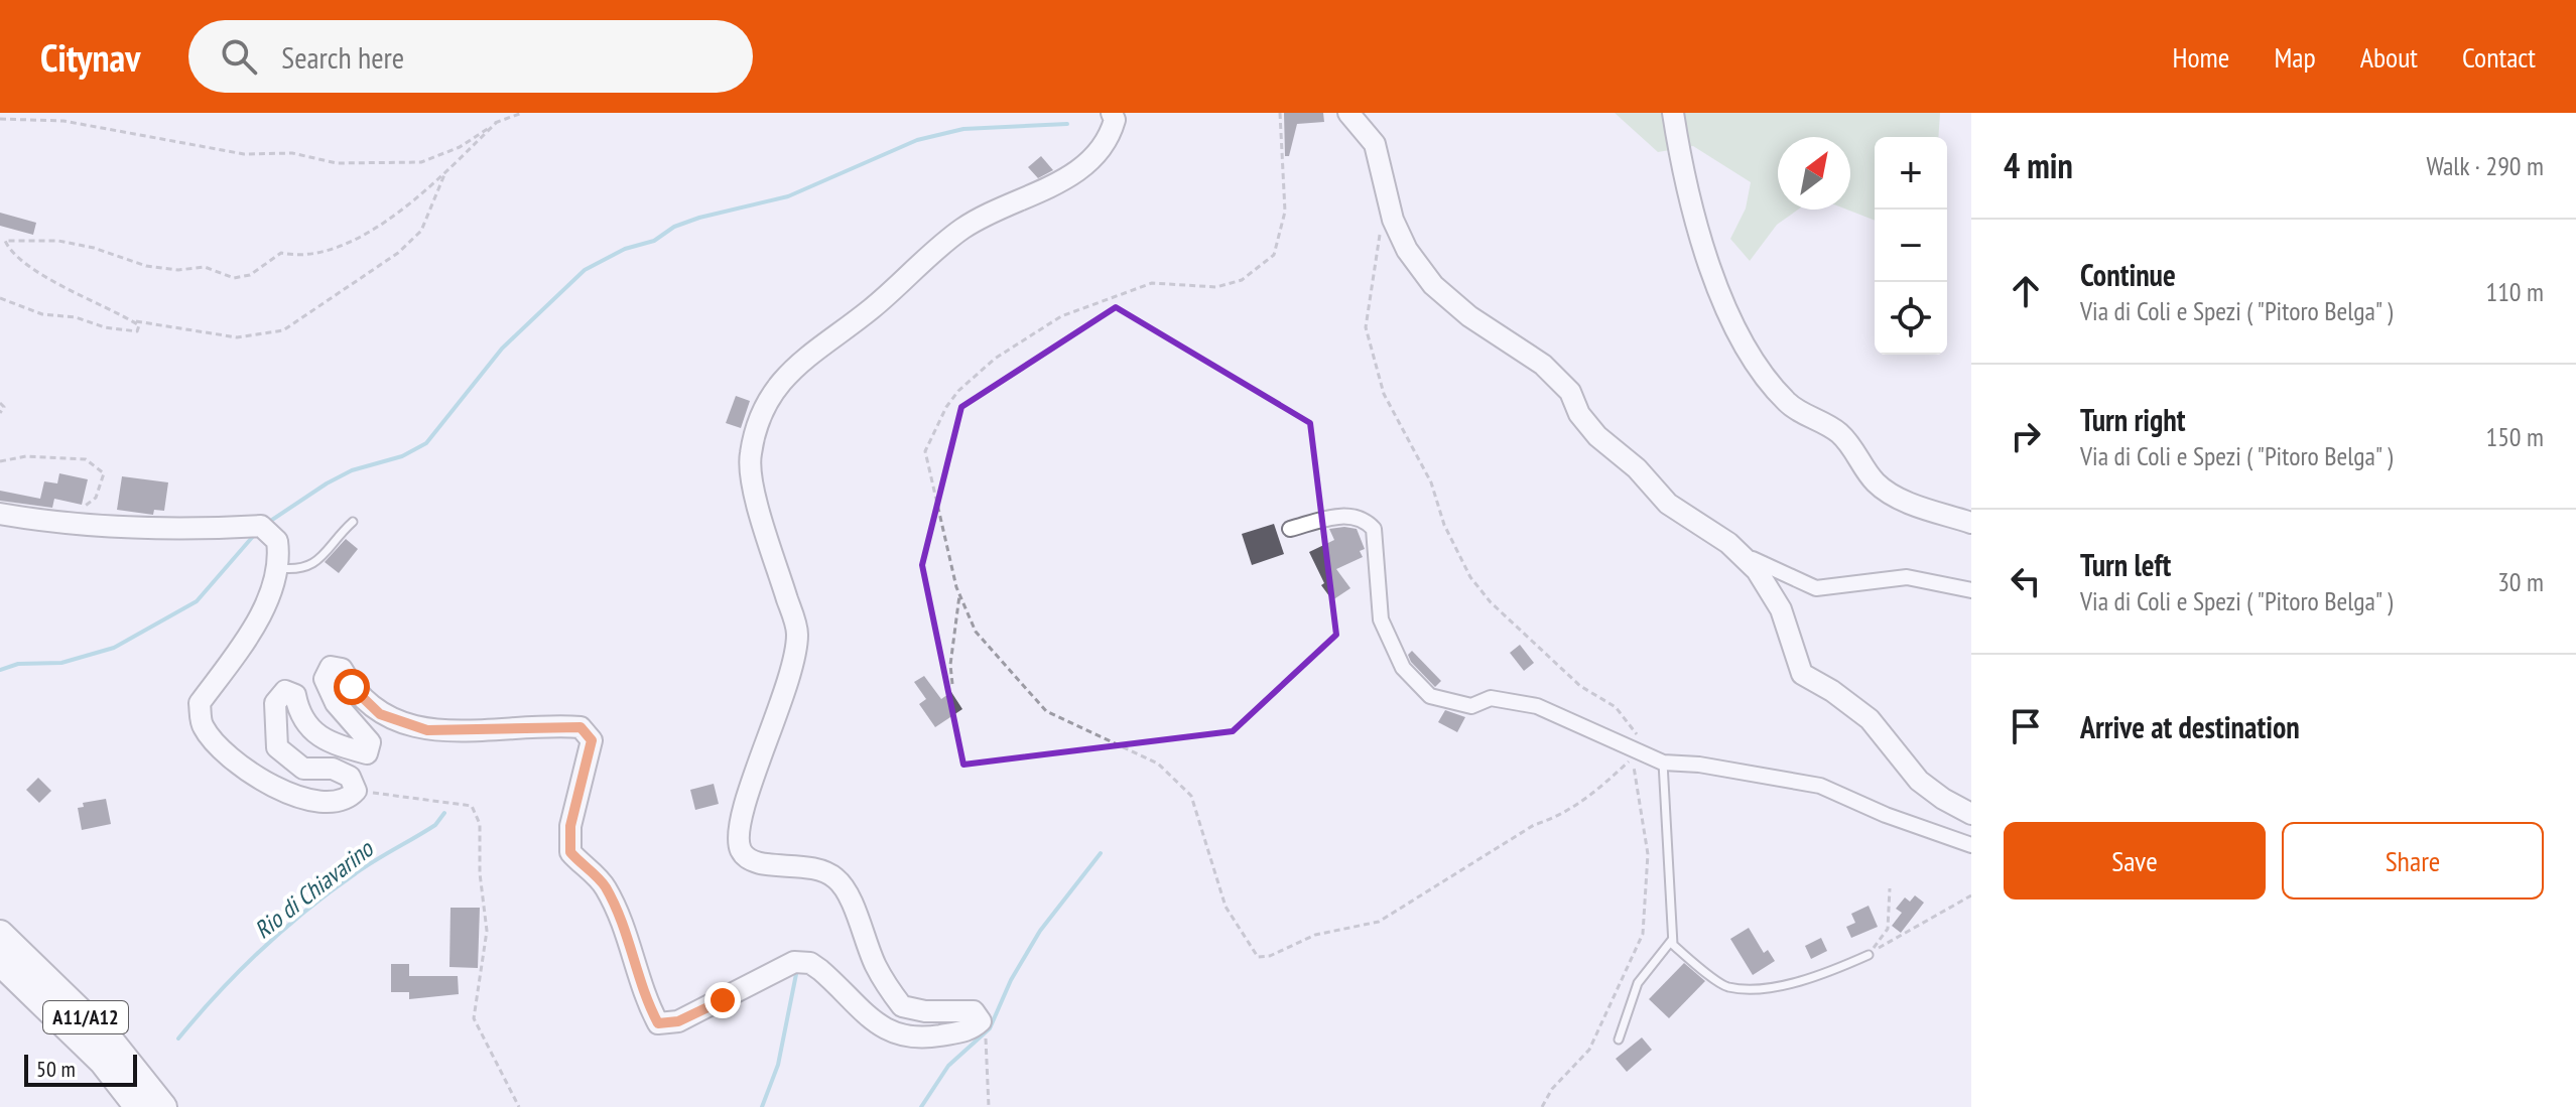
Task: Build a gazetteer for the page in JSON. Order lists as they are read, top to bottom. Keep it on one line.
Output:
{"streets":{"highway":["A11/A12"]},"water":["Rio di Chiavarino"],"scale_bar":"50 m","north":"top right","page":{"header":"Citynav","search":"Search here","nav":["Home","Map","About","Contact"],"heading":["4 min","Walk · 290 m"],"map_buttons":["+","−"],"list":[["Continue","Via di Coli e Spezi ( \"Pitoro Belga\" )","110 m"],["Turn right","Via di Coli e Spezi ( \"Pitoro Belga\" )","150 m"],["Turn left","Via di Coli e Spezi ( \"Pitoro Belga\" )","30 m"],"Arrive at destination"],"buttons":["Save","Share"],"scale":"50 m"}}
